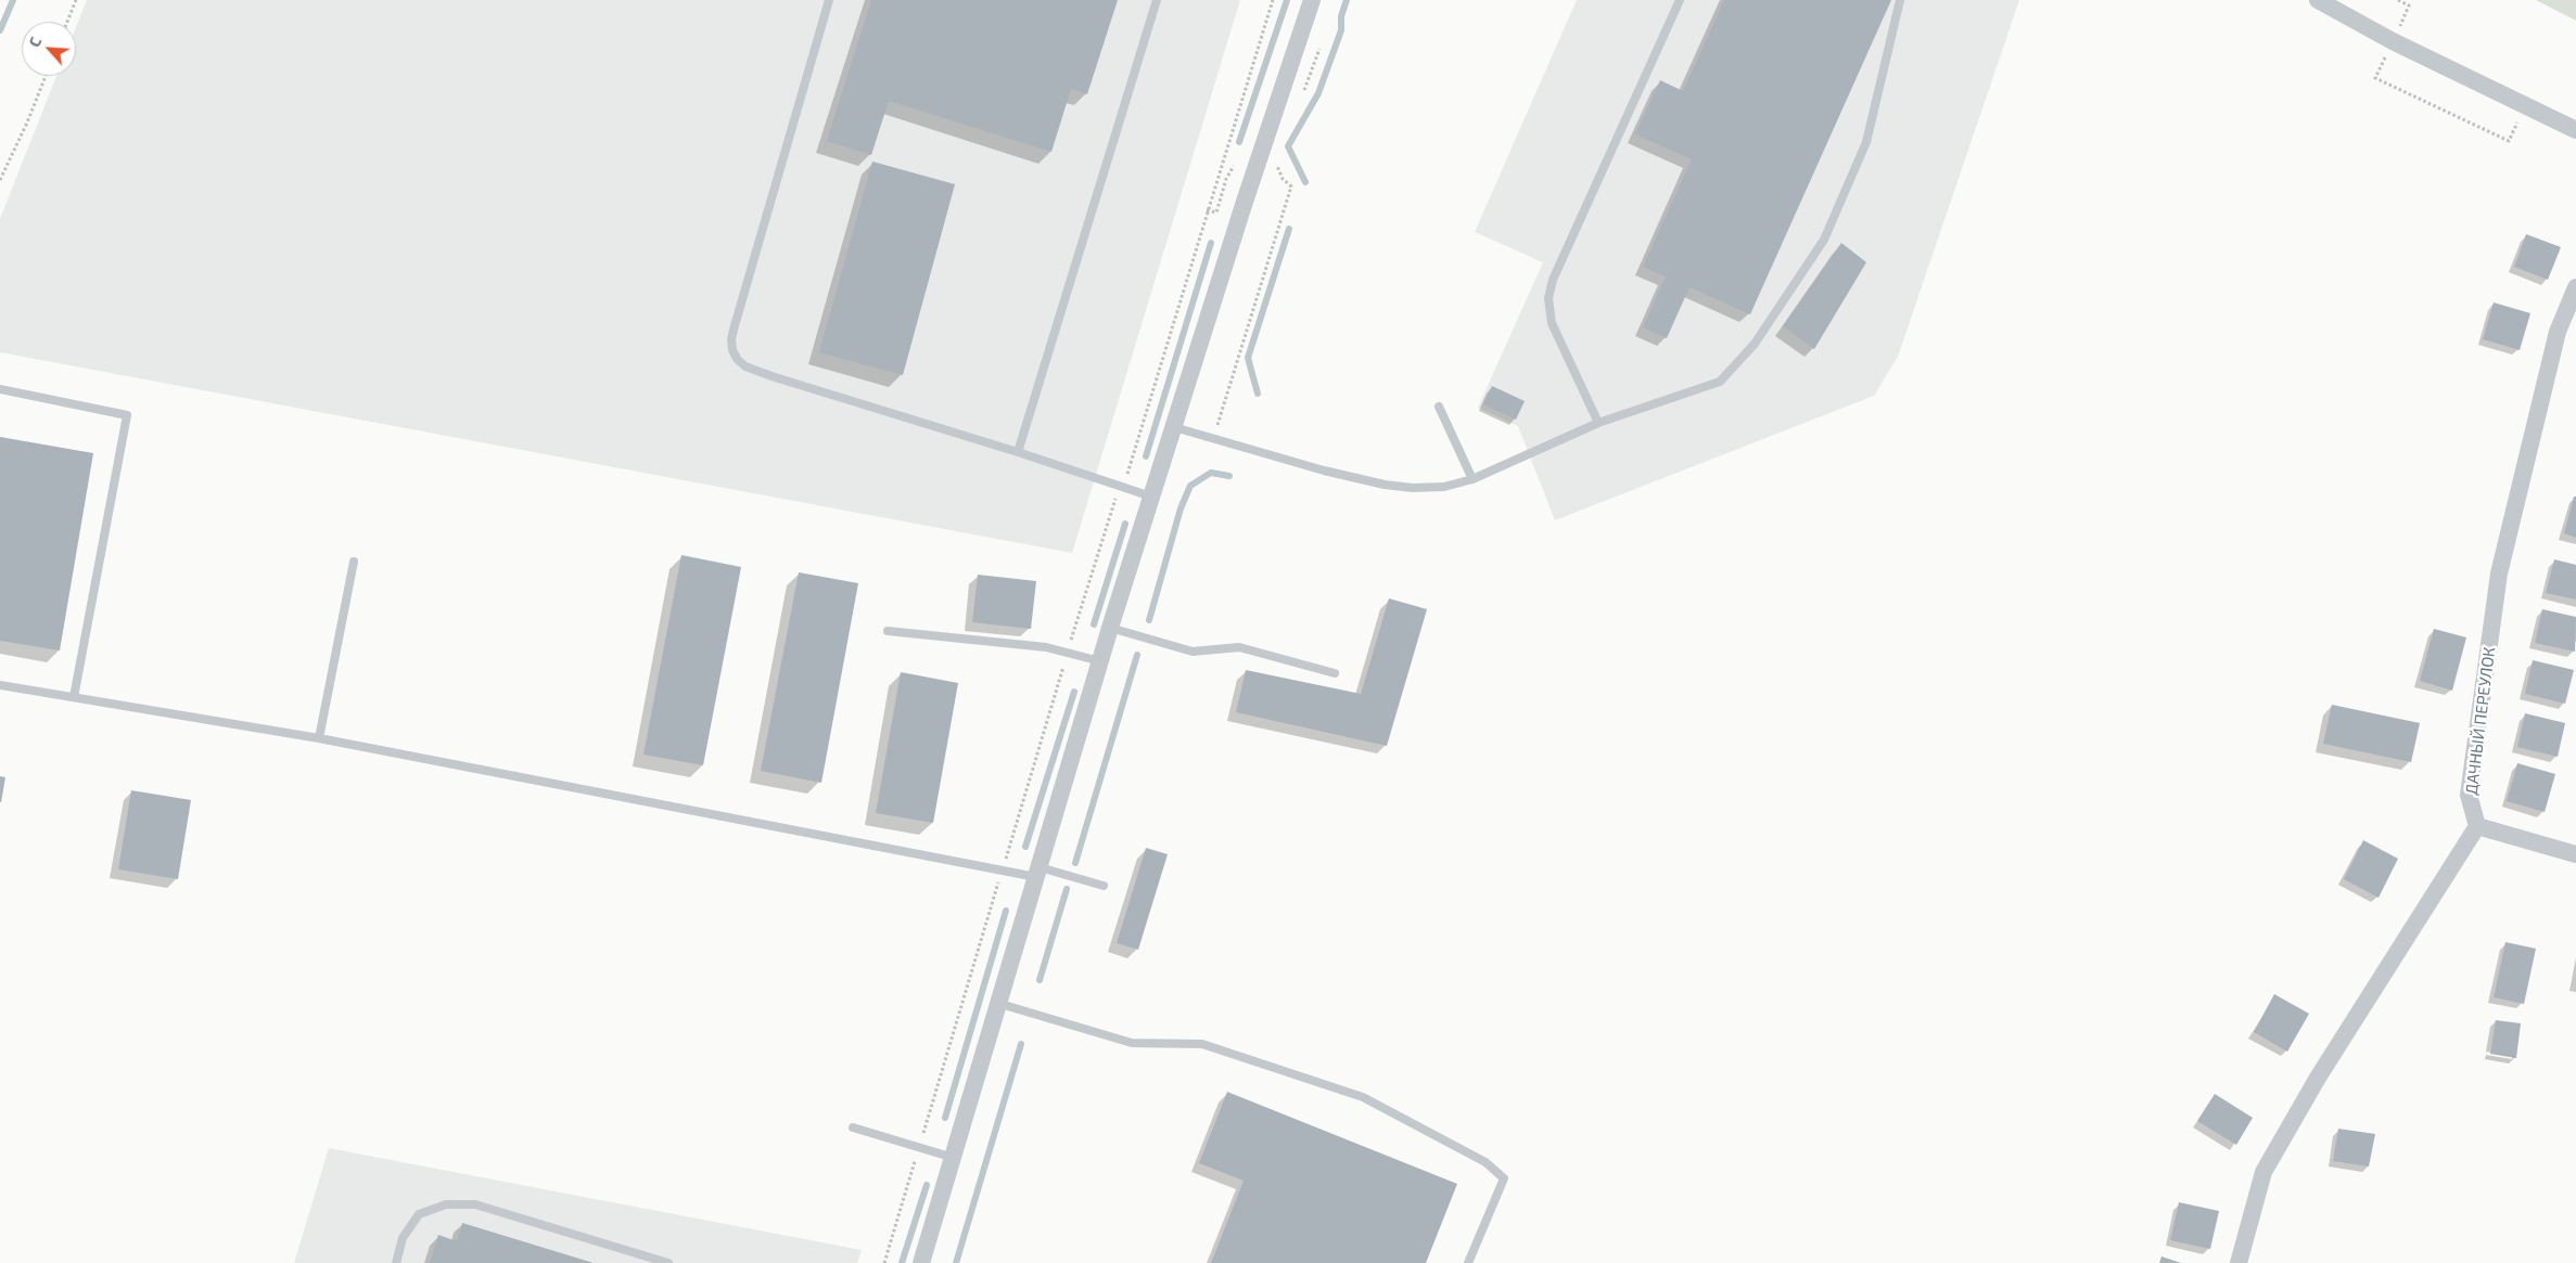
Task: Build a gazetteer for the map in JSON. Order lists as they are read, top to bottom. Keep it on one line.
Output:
{"streets":{"street":["ДАЧНЫЙ ПЕРЕУЛОК"]},"north":"top left"}
